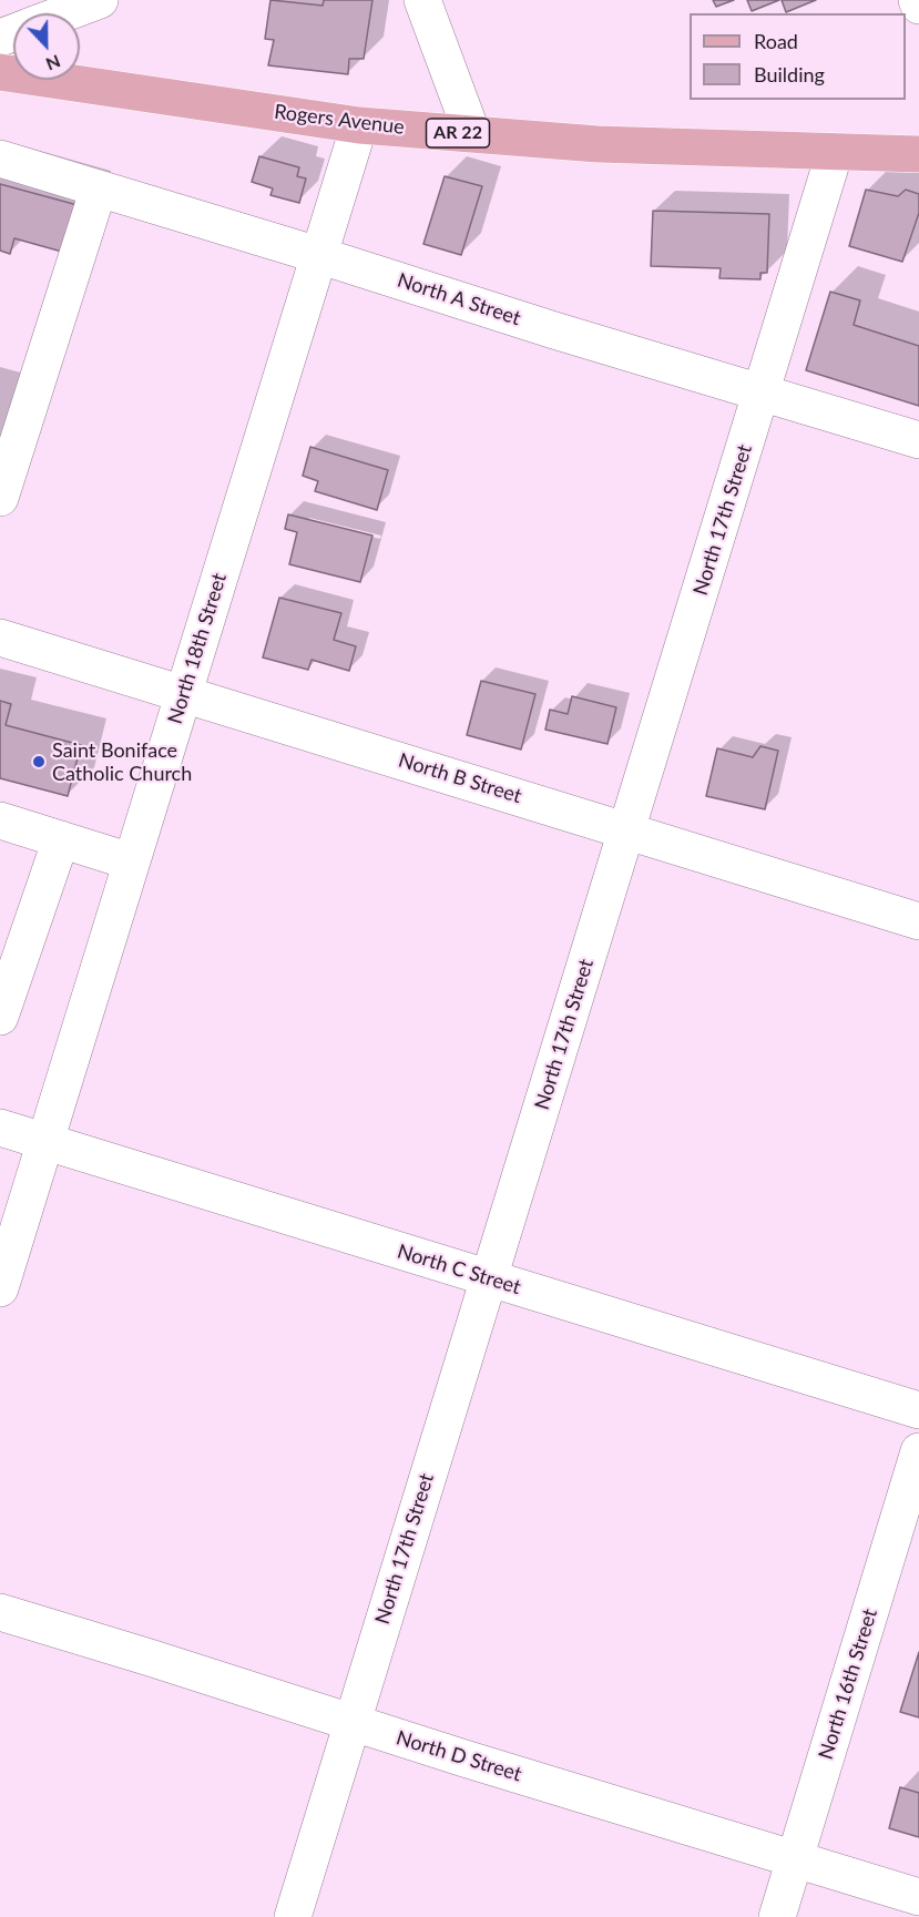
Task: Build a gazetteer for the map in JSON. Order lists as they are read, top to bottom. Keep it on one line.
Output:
{"streets":{"main road":["Rogers Avenue","AR 22"],"street":["North A Street","North 17th Street","North 18th Street","North B Street","North C Street","North 16th Street","North D Street"]},"crossings":[["Rogers Avenue","North 17th Street"],["Rogers Avenue","North 18th Street"],["North A Street","North 17th Street"],["North A Street","North 18th Street"],["North 17th Street","North B Street"],["North 17th Street","North C Street"],["North 17th Street","North D Street"],["North 18th Street","North B Street"],["North 18th Street","North C Street"],["North 16th Street","North D Street"]],"places":["Saint Boniface Catholic Church"],"legend":["Road","Building"],"north":"bottom"}
